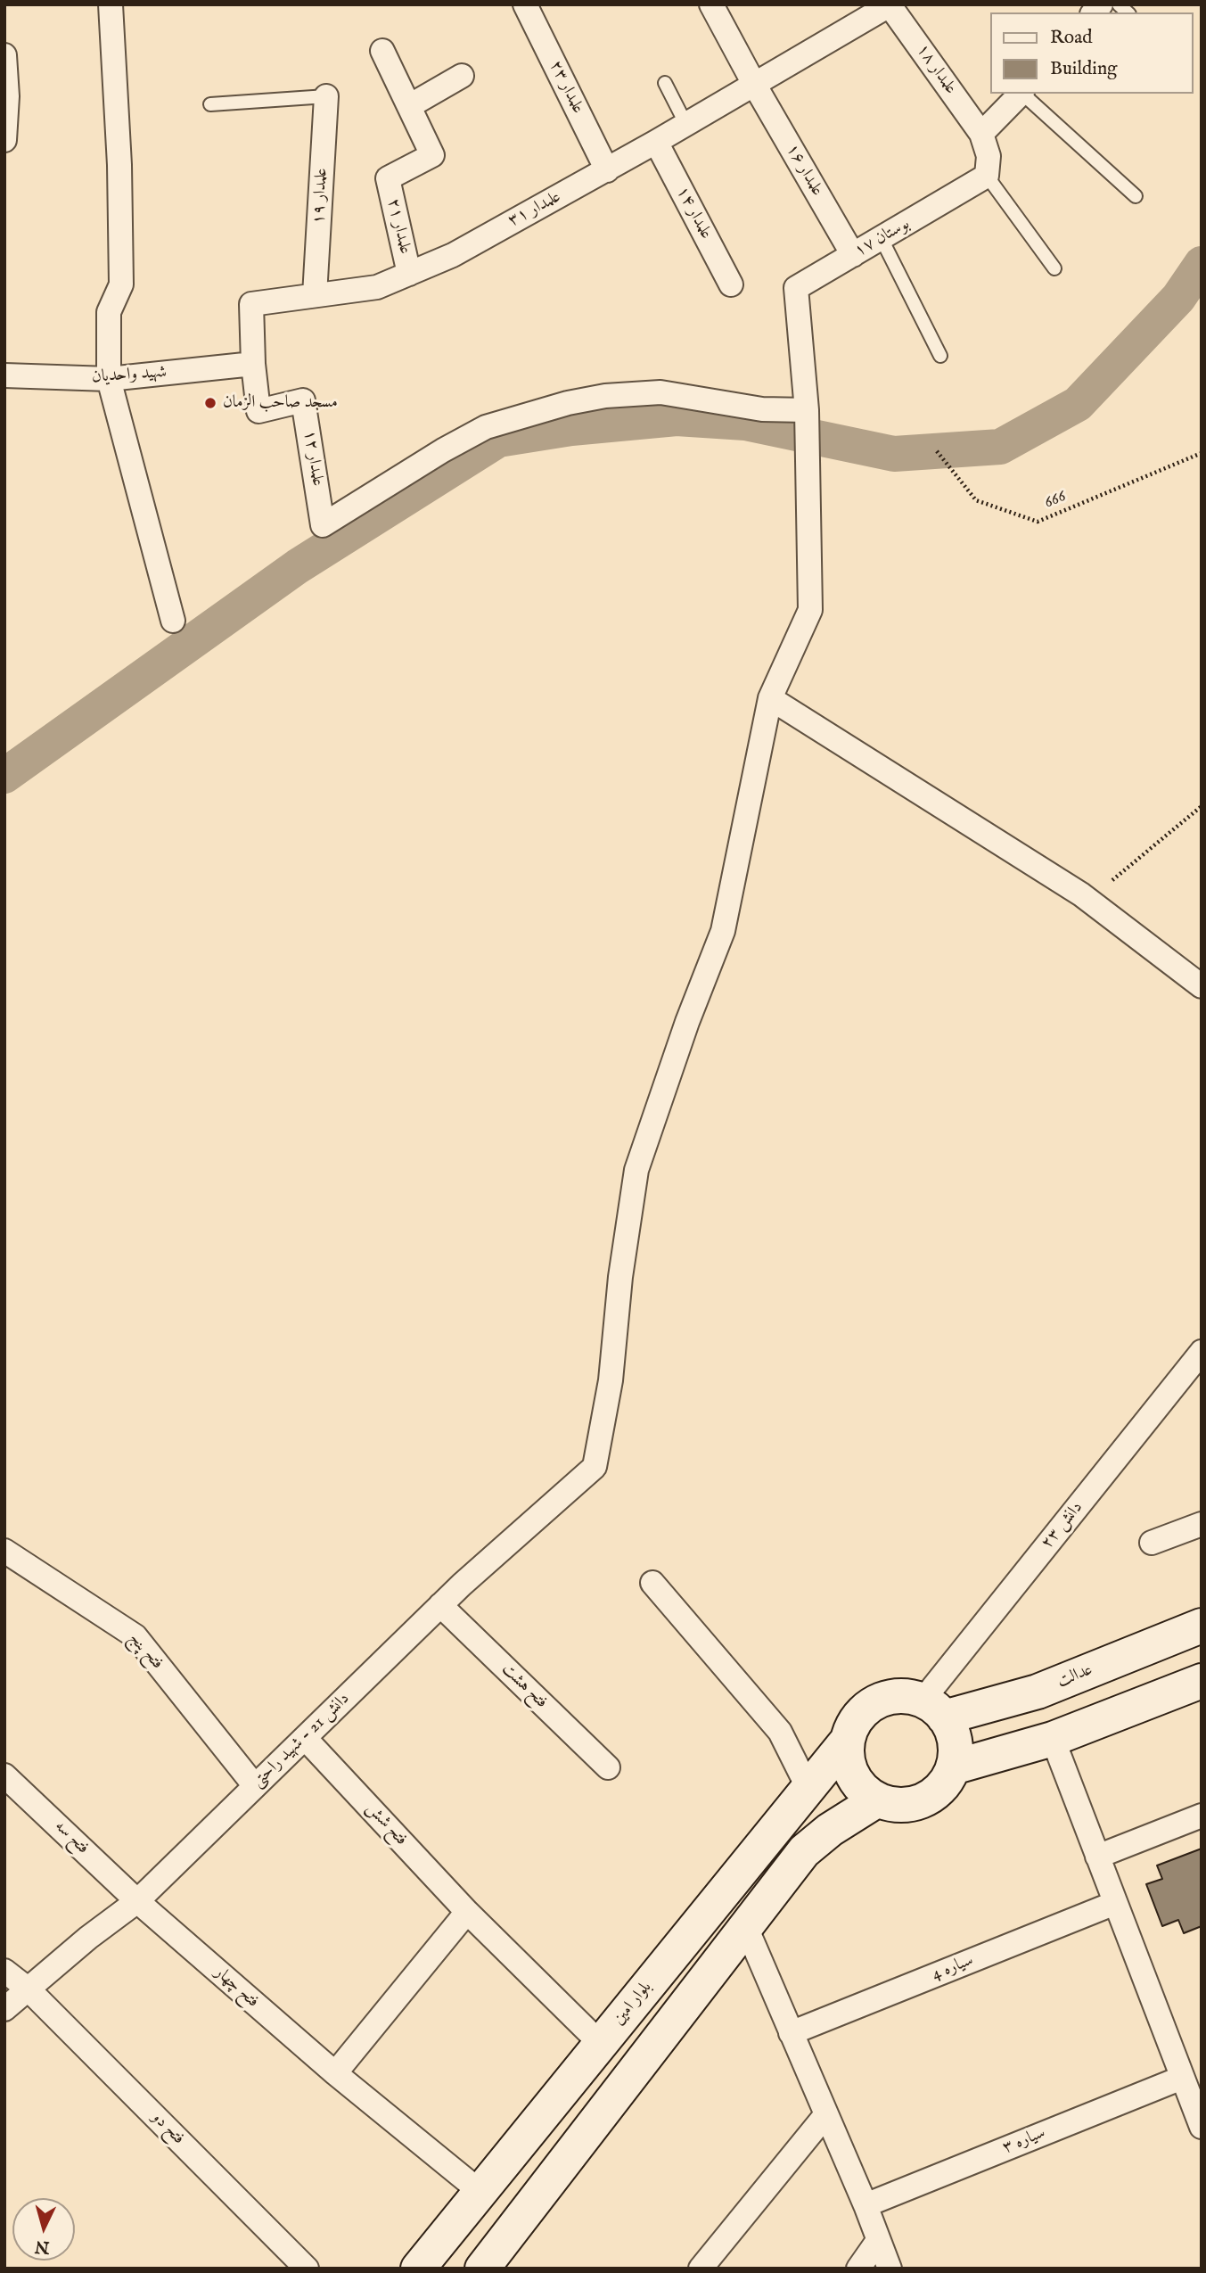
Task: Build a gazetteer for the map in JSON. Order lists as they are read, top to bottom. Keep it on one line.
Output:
{"streets":{"street":["علمدار ۱۸","علمدار ۲۳","علمدار ۱۶","علمدار ۱۹","علمدار ۳۱","علمدار ۱۴","علمدار ۲۱","بوستان ۱۷","شهید واحدیان","علمدار ۱۲","دانش ۲۳","فتح پنج","عدالت","فتح هشت","دانش 21 - شهید راحتی","فتح شش","فتح سه","سیاره 4","فتح چهار","بلوار امین","فتح دو","سیاره ۳"],"path":["666"]},"crossings":[["علمدار ۱۸","علمدار ۳۱"],["علمدار ۲۳","علمدار ۳۱"],["علمدار ۱۶","علمدار ۳۱"],["علمدار ۱۶","بوستان ۱۷"],["علمدار ۱۹","علمدار ۳۱"],["علمدار ۳۱","علمدار ۱۴"],["علمدار ۳۱","علمدار ۲۱"],["علمدار ۳۱","شهید واحدیان"],["علمدار ۳۱","علمدار ۱۲"],["بوستان ۱۷","علمدار ۱۲"],["دانش ۲۳","عدالت"],["دانش ۲۳","بلوار امین"],["فتح پنج","دانش 21 - شهید راحتی"],["عدالت","بلوار امین"],["فتح هشت","دانش 21 - شهید راحتی"],["دانش 21 - شهید راحتی","فتح شش"],["دانش 21 - شهید راحتی","فتح سه"],["دانش 21 - شهید راحتی","فتح چهار"],["دانش 21 - شهید راحتی","فتح دو"],["فتح شش","بلوار امین"],["فتح سه","فتح چهار"],["فتح چهار","بلوار امین"]],"places":["مسجد صاحب الزمان"],"legend":["Road","Building"],"north":"bottom"}
